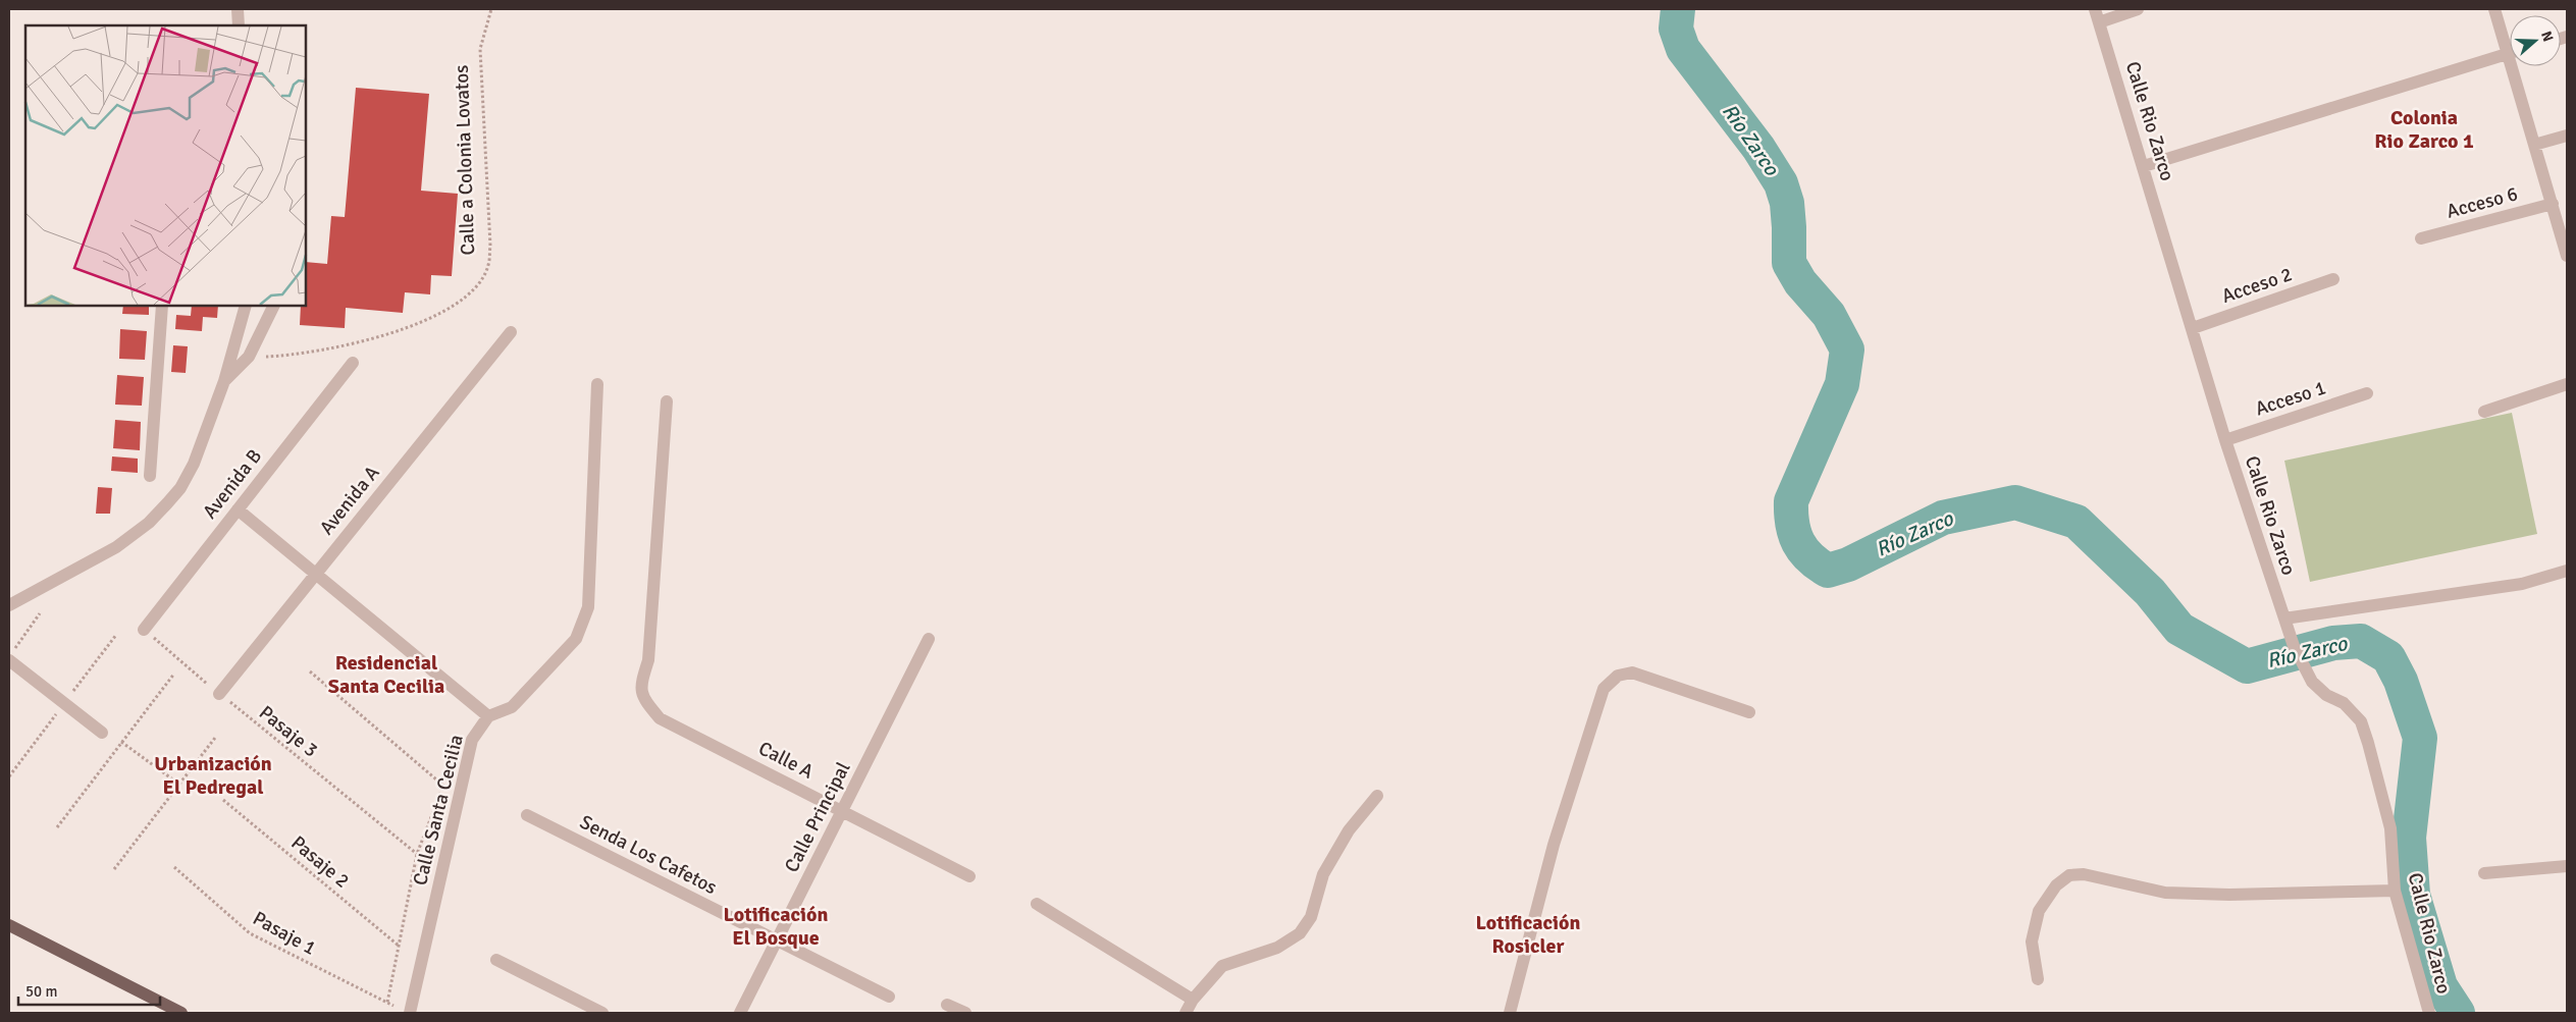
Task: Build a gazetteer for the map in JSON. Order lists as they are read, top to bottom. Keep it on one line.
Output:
{"streets":{"street":["Calle Rio Zarco","Acceso 6","Acceso 2","Acceso 1","Avenida B","Avenida A","Calle A","Calle Santa Cecilia","Calle Principal","Senda Los Cafetos"],"path":["Calle a Colonia Lovatos","Pasaje 3","Pasaje 2","Pasaje 1"]},"crossings":[["Calle Rio Zarco","Acceso 2"],["Calle Rio Zarco","Acceso 1"],["Avenida B","Pasaje 3"],["Avenida A","Pasaje 3"],["Calle A","Calle Principal"],["Calle Principal","Senda Los Cafetos"]],"districts":["Colonia Rio Zarco 1","Residencial Santa Cecilia","Urbanización El Pedregal","Lotificación El Bosque","Lotificación Rosicler"],"water":["Río Zarco"],"scale_bar":"50 m","north":"right"}
